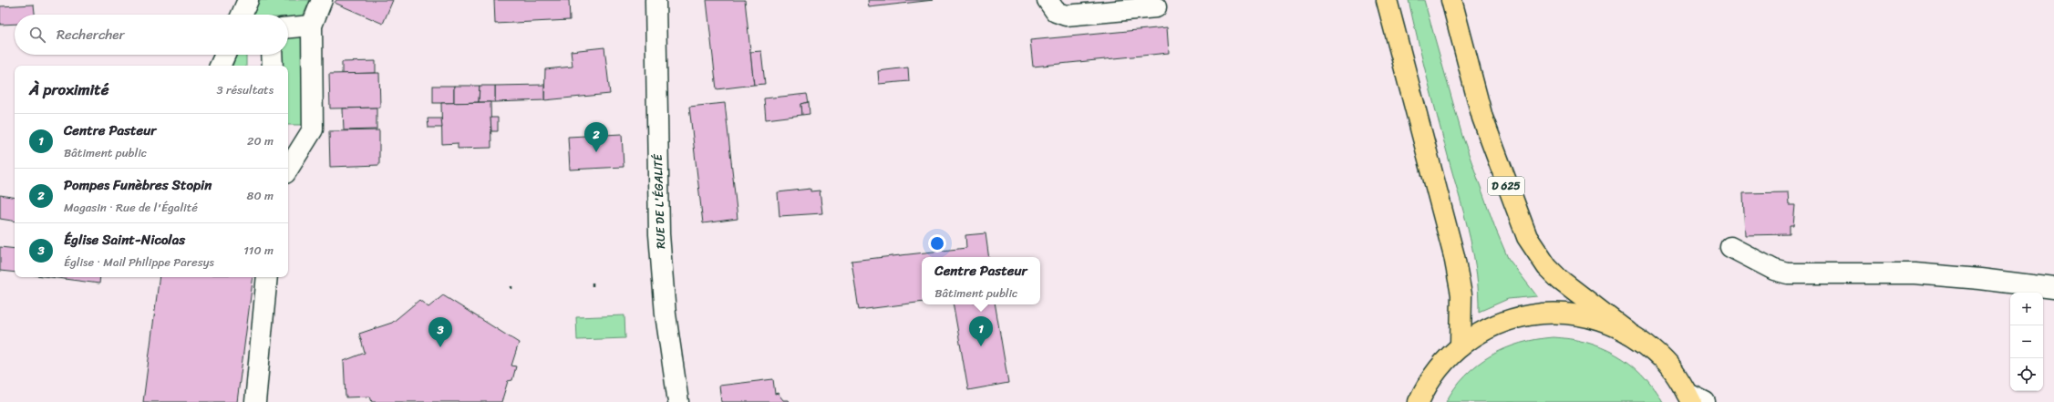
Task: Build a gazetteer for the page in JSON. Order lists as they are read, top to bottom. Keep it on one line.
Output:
{"streets":{"main road":["D 625"],"street":["RUE DE L'ÉGALITÉ"]},"page":{"search":"Rechercher","heading":["À proximité","3 résultats"],"list":[{"mark":"1","name":"Centre Pasteur","note":"Bâtiment public","value":"20 m"},{"mark":"2","name":"Pompes Funèbres Stopin","note":"Magasin · Rue de l'Égalité","value":"80 m"},{"mark":"3","name":"Église Saint-Nicolas","note":"Église · Mail Philippe Paresys","value":"110 m"}],"pins":["2","1","3"],"popup":["Centre Pasteur","Bâtiment public"],"map_buttons":["+","−"]}}
